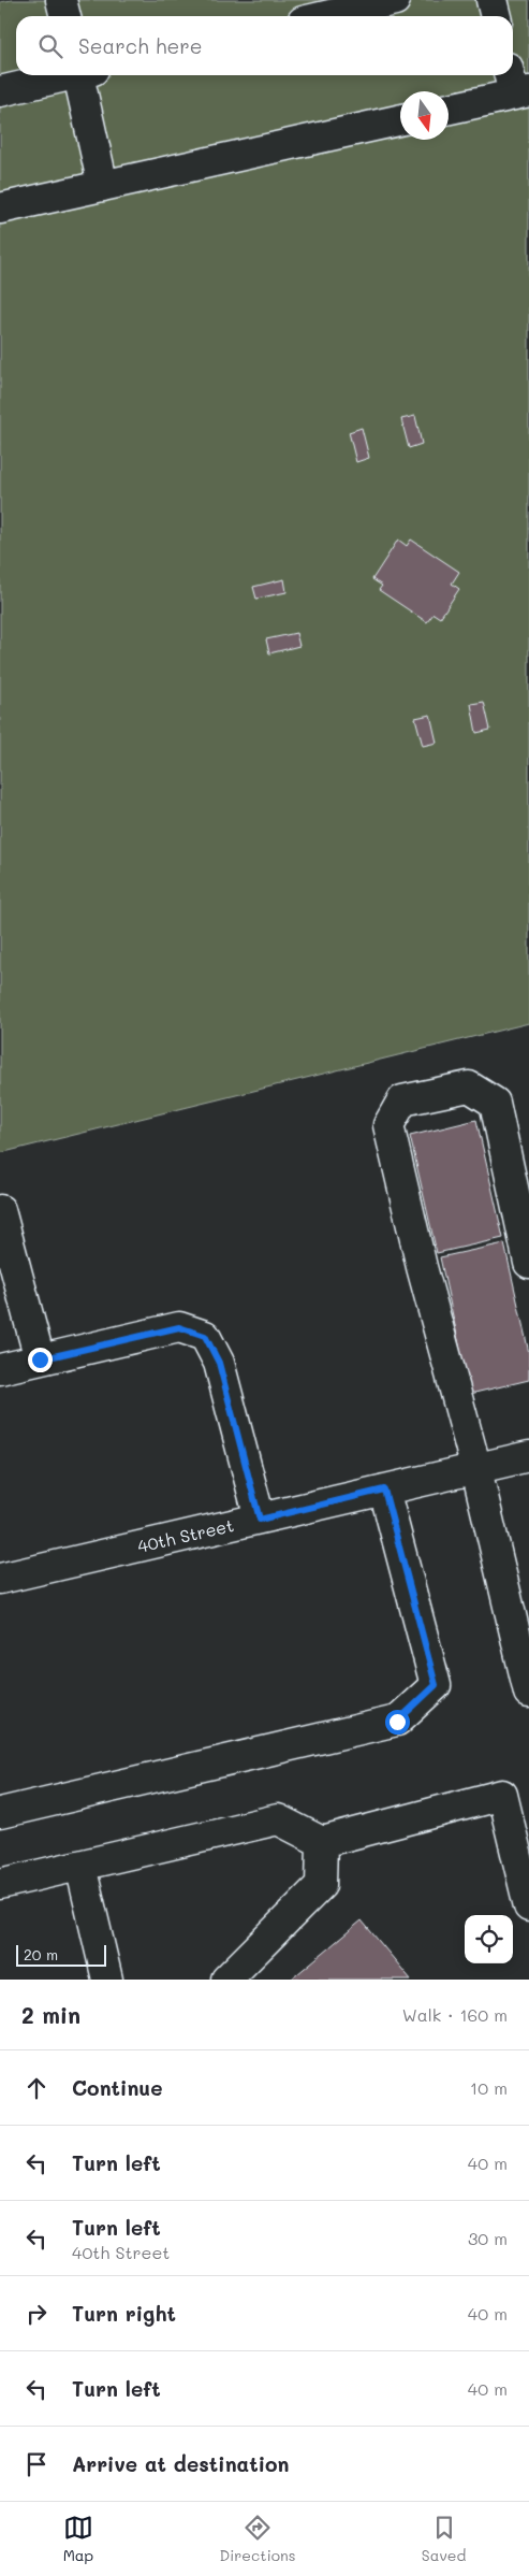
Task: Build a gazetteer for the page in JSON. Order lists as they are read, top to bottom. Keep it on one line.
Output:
{"streets":{"street":["40th Street"]},"scale_bar":"20 m","north":"bottom","page":{"search":"Search here","scale":"20 m","heading":["2 min","Walk · 160 m"],"list":[["Continue","10 m"],["Turn left","40 m"],["Turn left","40th Street","30 m"],["Turn right","40 m"],["Turn left","40 m"],"Arrive at destination"],"nav":["Map","Directions","Saved"]}}
